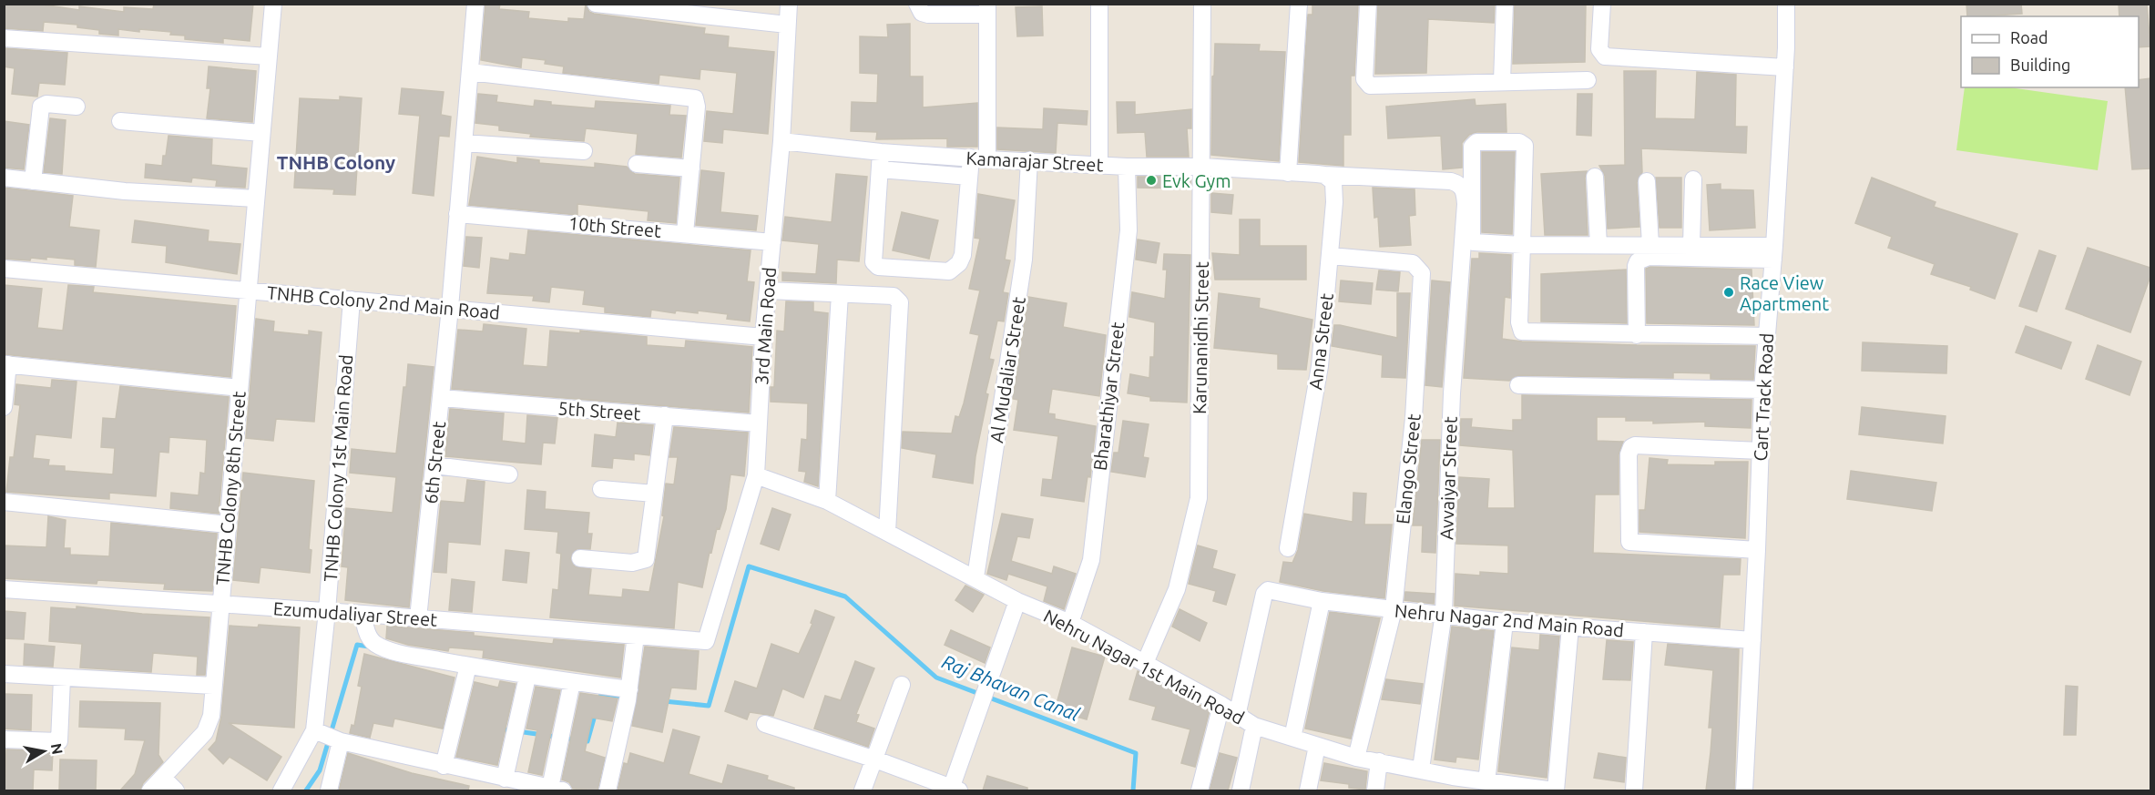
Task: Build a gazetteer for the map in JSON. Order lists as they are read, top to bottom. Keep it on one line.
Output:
{"streets":{"street":["Kamarajar Street","10th Street","TNHB Colony 2nd Main Road","3rd Main Road","Karunanidhi Street","Anna Street","Al Mudaliar Street","Bharathiyar Street","Cart Track Road","5th Street","6th Street","TNHB Colony 1st Main Road","Elango Street","Avvaiyar Street","TNHB Colony 8th Street","Ezumudaliyar Street","Nehru Nagar 2nd Main Road","Nehru Nagar 1st Main Road"]},"crossings":[["Kamarajar Street","3rd Main Road"],["Kamarajar Street","Karunanidhi Street"],["Kamarajar Street","Al Mudaliar Street"],["Kamarajar Street","Bharathiyar Street"],["10th Street","3rd Main Road"],["10th Street","6th Street"],["TNHB Colony 2nd Main Road","3rd Main Road"],["TNHB Colony 2nd Main Road","6th Street"],["TNHB Colony 2nd Main Road","TNHB Colony 1st Main Road"],["TNHB Colony 2nd Main Road","TNHB Colony 8th Street"],["3rd Main Road","5th Street"],["3rd Main Road","Ezumudaliyar Street"],["3rd Main Road","Nehru Nagar 1st Main Road"],["Karunanidhi Street","Nehru Nagar 1st Main Road"],["Anna Street","Elango Street"],["Anna Street","Avvaiyar Street"],["Al Mudaliar Street","Nehru Nagar 1st Main Road"],["Bharathiyar Street","Nehru Nagar 1st Main Road"],["Cart Track Road","Nehru Nagar 2nd Main Road"],["5th Street","6th Street"],["6th Street","Ezumudaliyar Street"],["TNHB Colony 1st Main Road","Ezumudaliyar Street"],["Elango Street","Nehru Nagar 2nd Main Road"],["Elango Street","Nehru Nagar 1st Main Road"],["Avvaiyar Street","Nehru Nagar 2nd Main Road"],["Avvaiyar Street","Nehru Nagar 1st Main Road"],["TNHB Colony 8th Street","Ezumudaliyar Street"],["Nehru Nagar 2nd Main Road","Nehru Nagar 1st Main Road"]],"districts":["TNHB Colony"],"water":["Raj Bhavan Canal"],"places":["Evk Gym","Race View Apartment"],"legend":["Road","Building"],"north":"right"}
